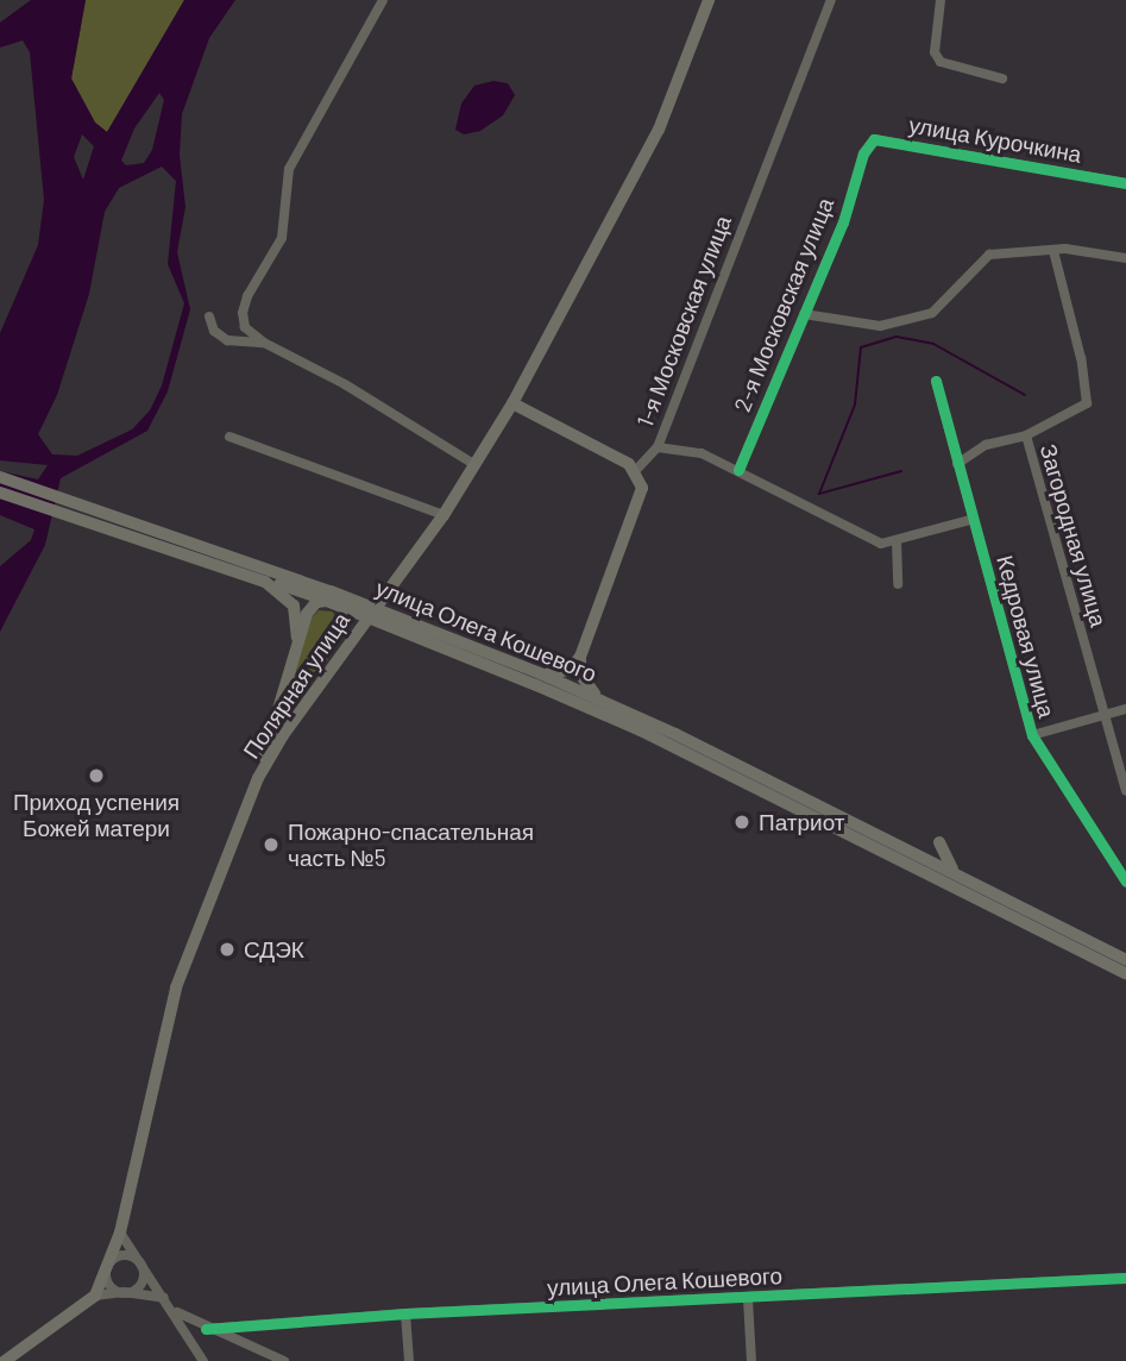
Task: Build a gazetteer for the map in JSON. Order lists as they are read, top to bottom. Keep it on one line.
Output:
{"streets":{"main road":["улица Олега Кошевого","Полярная улица"],"street":["улица Курочкина","2-я Московская улица","1-я Московская улица","Загородная улица","Кедровая улица"]},"crossings":[["улица Курочкина","2-я Московская улица"]],"places":["Приход успения Божей матери","Патриот","Пожарно-спасательная часть №5","СДЭК"]}
